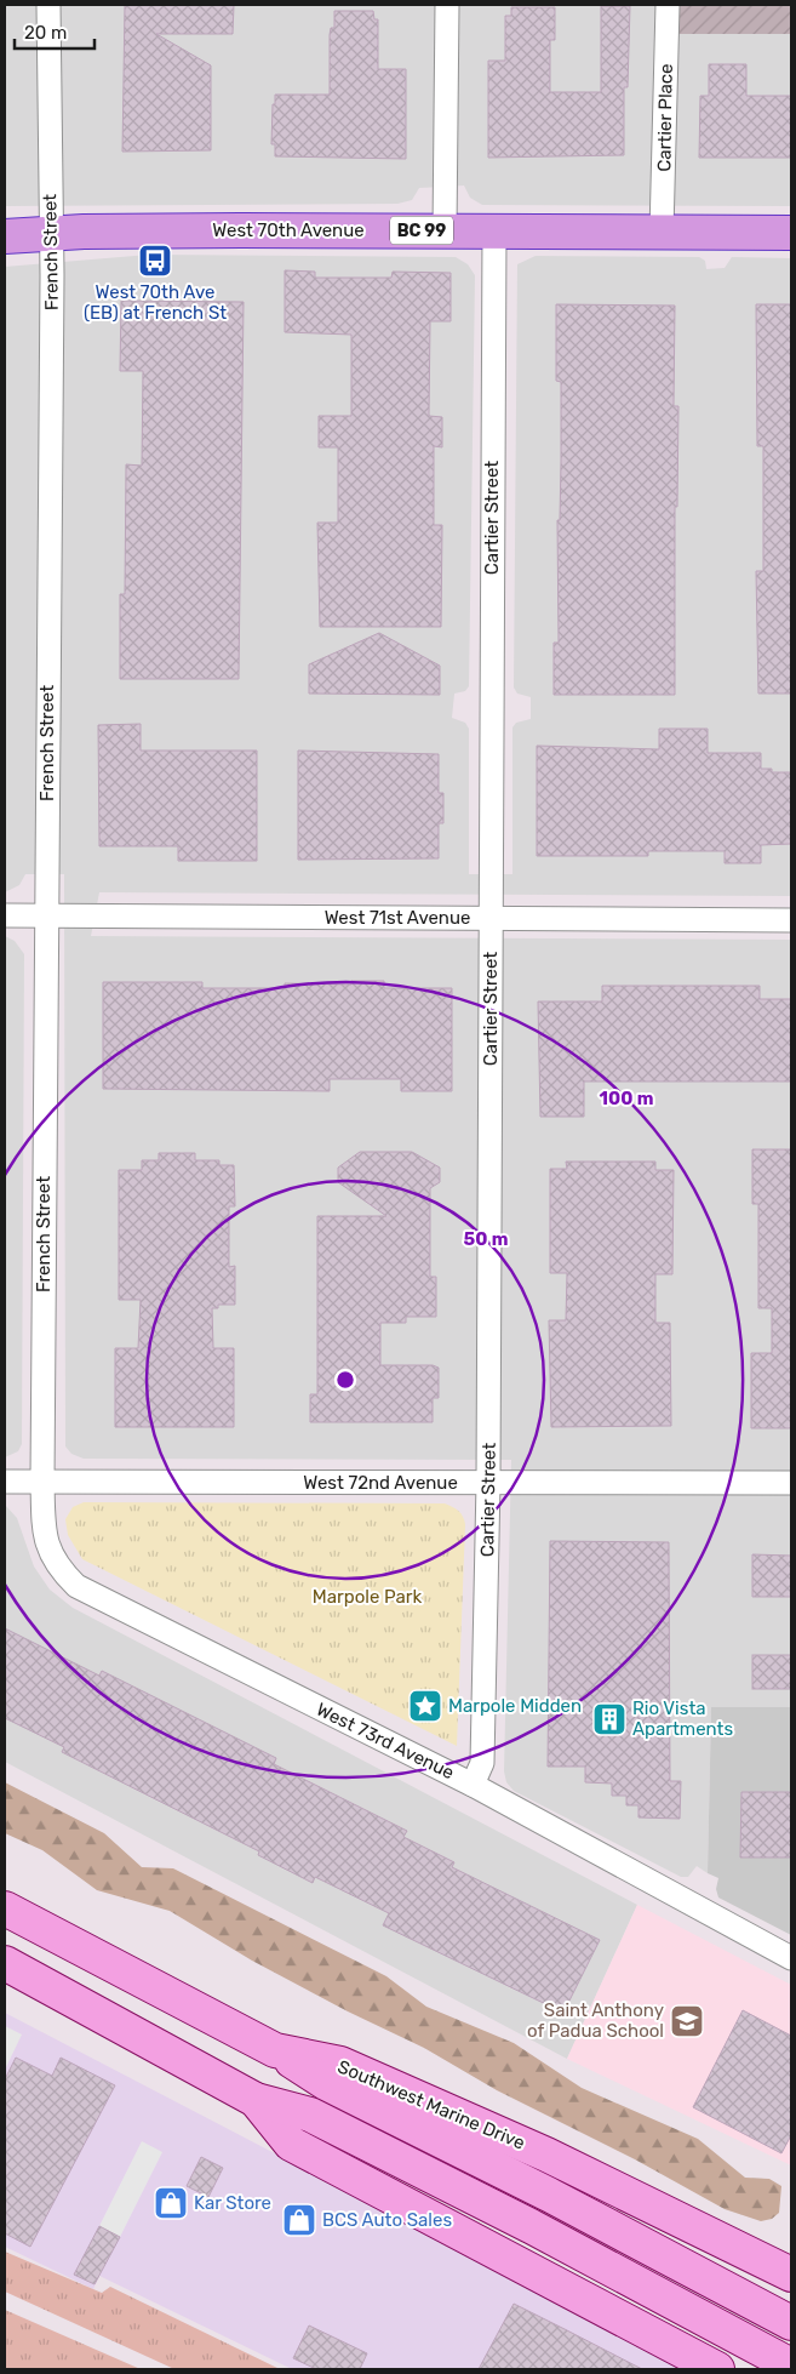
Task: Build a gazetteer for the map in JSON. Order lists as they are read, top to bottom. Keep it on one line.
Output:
{"streets":{"highway":["West 70th Avenue","BC 99"],"main road":["Southwest Marine Drive"],"street":["Cartier Place","French Street","Cartier Street","West 71st Avenue","West 72nd Avenue","West 73rd Avenue"]},"crossings":[["Cartier Place","West 70th Avenue"],["West 70th Avenue","French Street"],["West 70th Avenue","Cartier Street"],["French Street","West 71st Avenue"],["French Street","West 72nd Avenue"],["French Street","West 73rd Avenue"],["Cartier Street","West 71st Avenue"],["Cartier Street","West 72nd Avenue"],["Cartier Street","West 73rd Avenue"],["West 72nd Avenue","West 73rd Avenue"]],"parks":["Marpole Park"],"places":{"bus stop":["West 70th Ave (EB) at French St"],"place":["Marpole Midden"],"building":["Rio Vista Apartments"],"school or university":["Saint Anthony of Padua School"],"shop":["Kar Store","BCS Auto Sales"]},"scale_bar":"20 m","rings":["100 m","50 m"]}
